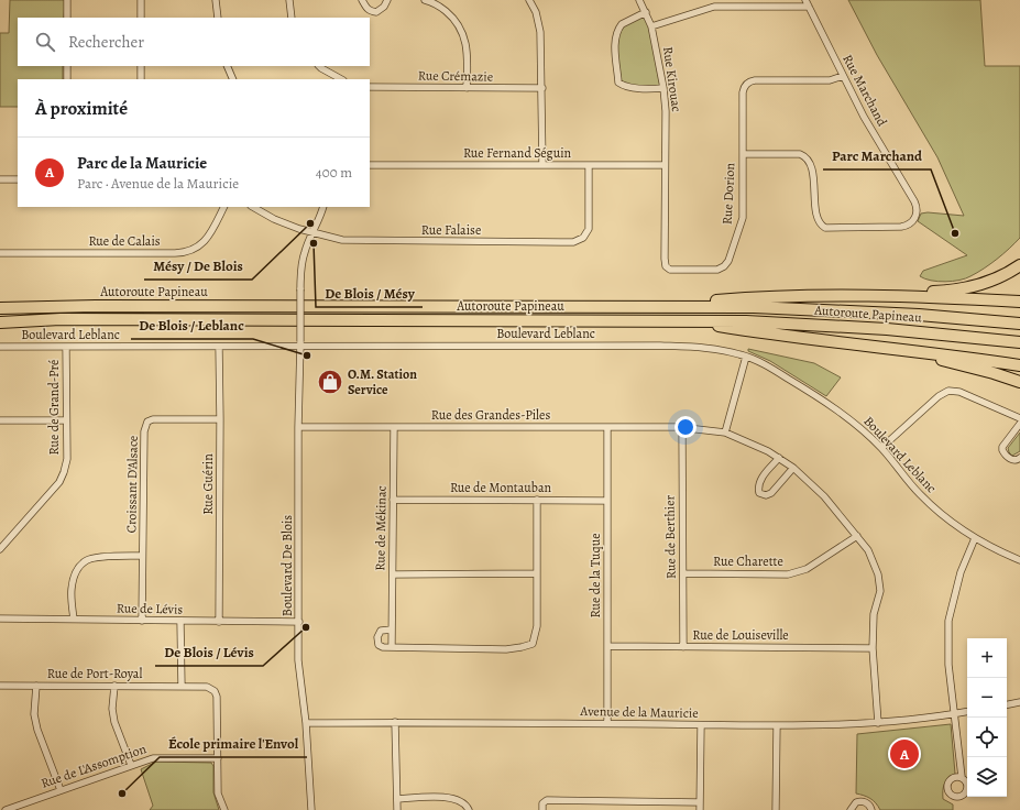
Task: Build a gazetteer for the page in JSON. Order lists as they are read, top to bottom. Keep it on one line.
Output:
{"streets":{"highway":["Autoroute Papineau"],"street":["Rue Crémazie","Rue Kirouac","Rue Marchand","Rue Fernand Séguin","Rue Dorion","Rue Falaise","Rue de Calais","Boulevard Leblanc","Rue de Grand-Pré","Rue des Grandes-Piles","Croissant D'Alsace","Rue Guérin","Rue de Montauban","Rue de Mékinac","Rue de Berthier","Rue Charette","Boulevard De Blois","Rue de la Tuque","Rue de Lévis","Rue de Louiseville","Rue de Port-Royal","Avenue de la Mauricie","Rue de L'Assomption"]},"crossings":[["Rue Kirouac","Rue Fernand Séguin"],["Rue Kirouac","Rue Dorion"],["Rue Marchand","Rue Dorion"],["Rue Fernand Séguin","Rue Dorion"],["Rue Fernand Séguin","Rue Falaise"],["Rue Falaise","Boulevard De Blois"],["Boulevard Leblanc","Rue de Grand-Pré"],["Boulevard Leblanc","Rue Guérin"],["Boulevard Leblanc","Boulevard De Blois"],["Rue des Grandes-Piles","Rue de Mékinac"],["Rue des Grandes-Piles","Rue de Berthier"],["Rue des Grandes-Piles","Rue Charette"],["Rue des Grandes-Piles","Boulevard De Blois"],["Rue des Grandes-Piles","Rue de la Tuque"],["Rue des Grandes-Piles","Rue de Louiseville"],["Rue des Grandes-Piles","Avenue de la Mauricie"],["Croissant D'Alsace","Rue Guérin"],["Croissant D'Alsace","Rue de Lévis"],["Rue Guérin","Rue de Lévis"],["Rue de Montauban","Rue de Mékinac"],["Rue de Montauban","Rue de la Tuque"],["Rue de Berthier","Rue Charette"],["Rue de Berthier","Rue de Louiseville"],["Boulevard De Blois","Rue de Lévis"],["Boulevard De Blois","Avenue de la Mauricie"],["Rue de la Tuque","Rue de Louiseville"],["Rue de la Tuque","Avenue de la Mauricie"],["Rue de Port-Royal","Rue de L'Assomption"]],"places":{"other":["Mésy / De Blois","Parc Marchand","De Blois / Mésy","De Blois / Leblanc","De Blois / Lévis","École primaire l'Envol"],"shop":["O.M. Station Service"]},"page":{"search":"Rechercher","heading":"À proximité","list":[{"mark":"A","name":"Parc de la Mauricie","note":"Parc · Avenue de la Mauricie","value":"400 m"}],"map_buttons":["+","−"],"pins":"A"}}
